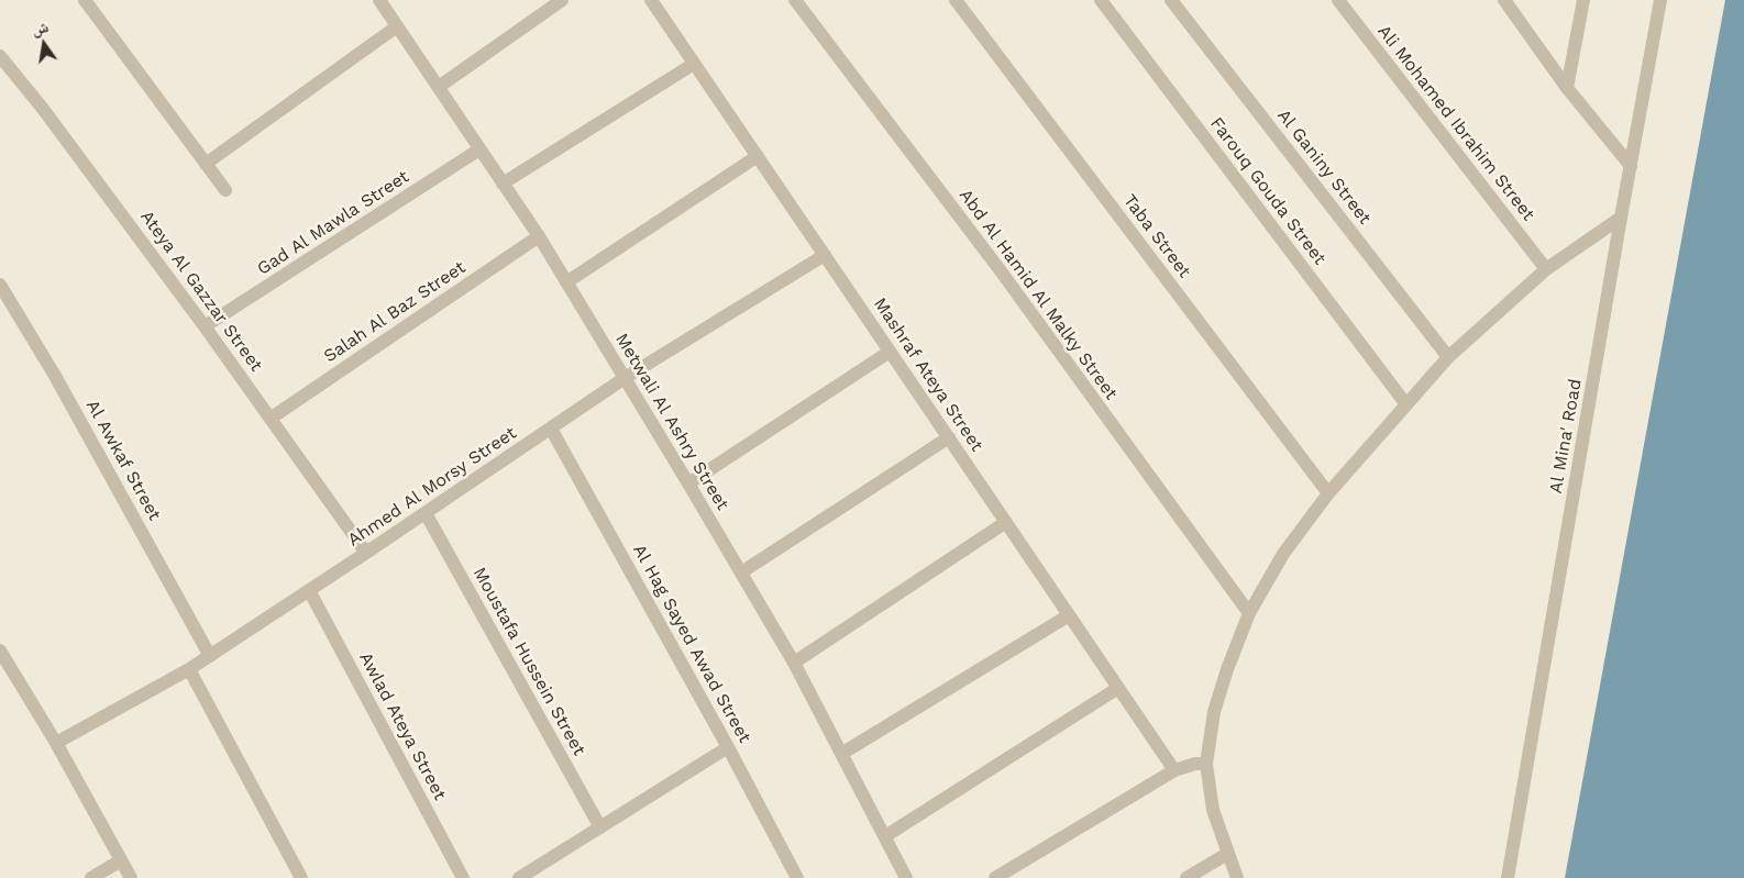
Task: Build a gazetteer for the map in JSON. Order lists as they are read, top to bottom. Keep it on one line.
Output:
{"streets":{"street":["Ali Mohamed Ibrahim Street","Al Ganiny Street","Farouq Gouda Street","Gad Al Mawla Street","Taba Street","Ateya Al Gazzar Street","Abd Al Hamid Al Malky Street","Salah Al Baz Street","Mashraf Ateya Street","Metwali Al Ashry Street","Al Mina' Road","Al Awkaf Street","Ahmed Al Morsy Street","Al Hag Sayed Awad Street","Moustafa Hussein Street","Awlad Ateya Street"]},"crossings":[["Gad Al Mawla Street","Ateya Al Gazzar Street"],["Gad Al Mawla Street","Metwali Al Ashry Street"],["Ateya Al Gazzar Street","Salah Al Baz Street"],["Ateya Al Gazzar Street","Ahmed Al Morsy Street"],["Salah Al Baz Street","Metwali Al Ashry Street"],["Mashraf Ateya Street","Ahmed Al Morsy Street"],["Metwali Al Ashry Street","Ahmed Al Morsy Street"],["Al Awkaf Street","Ahmed Al Morsy Street"],["Ahmed Al Morsy Street","Al Hag Sayed Awad Street"],["Ahmed Al Morsy Street","Moustafa Hussein Street"],["Ahmed Al Morsy Street","Awlad Ateya Street"]],"north":"top"}
